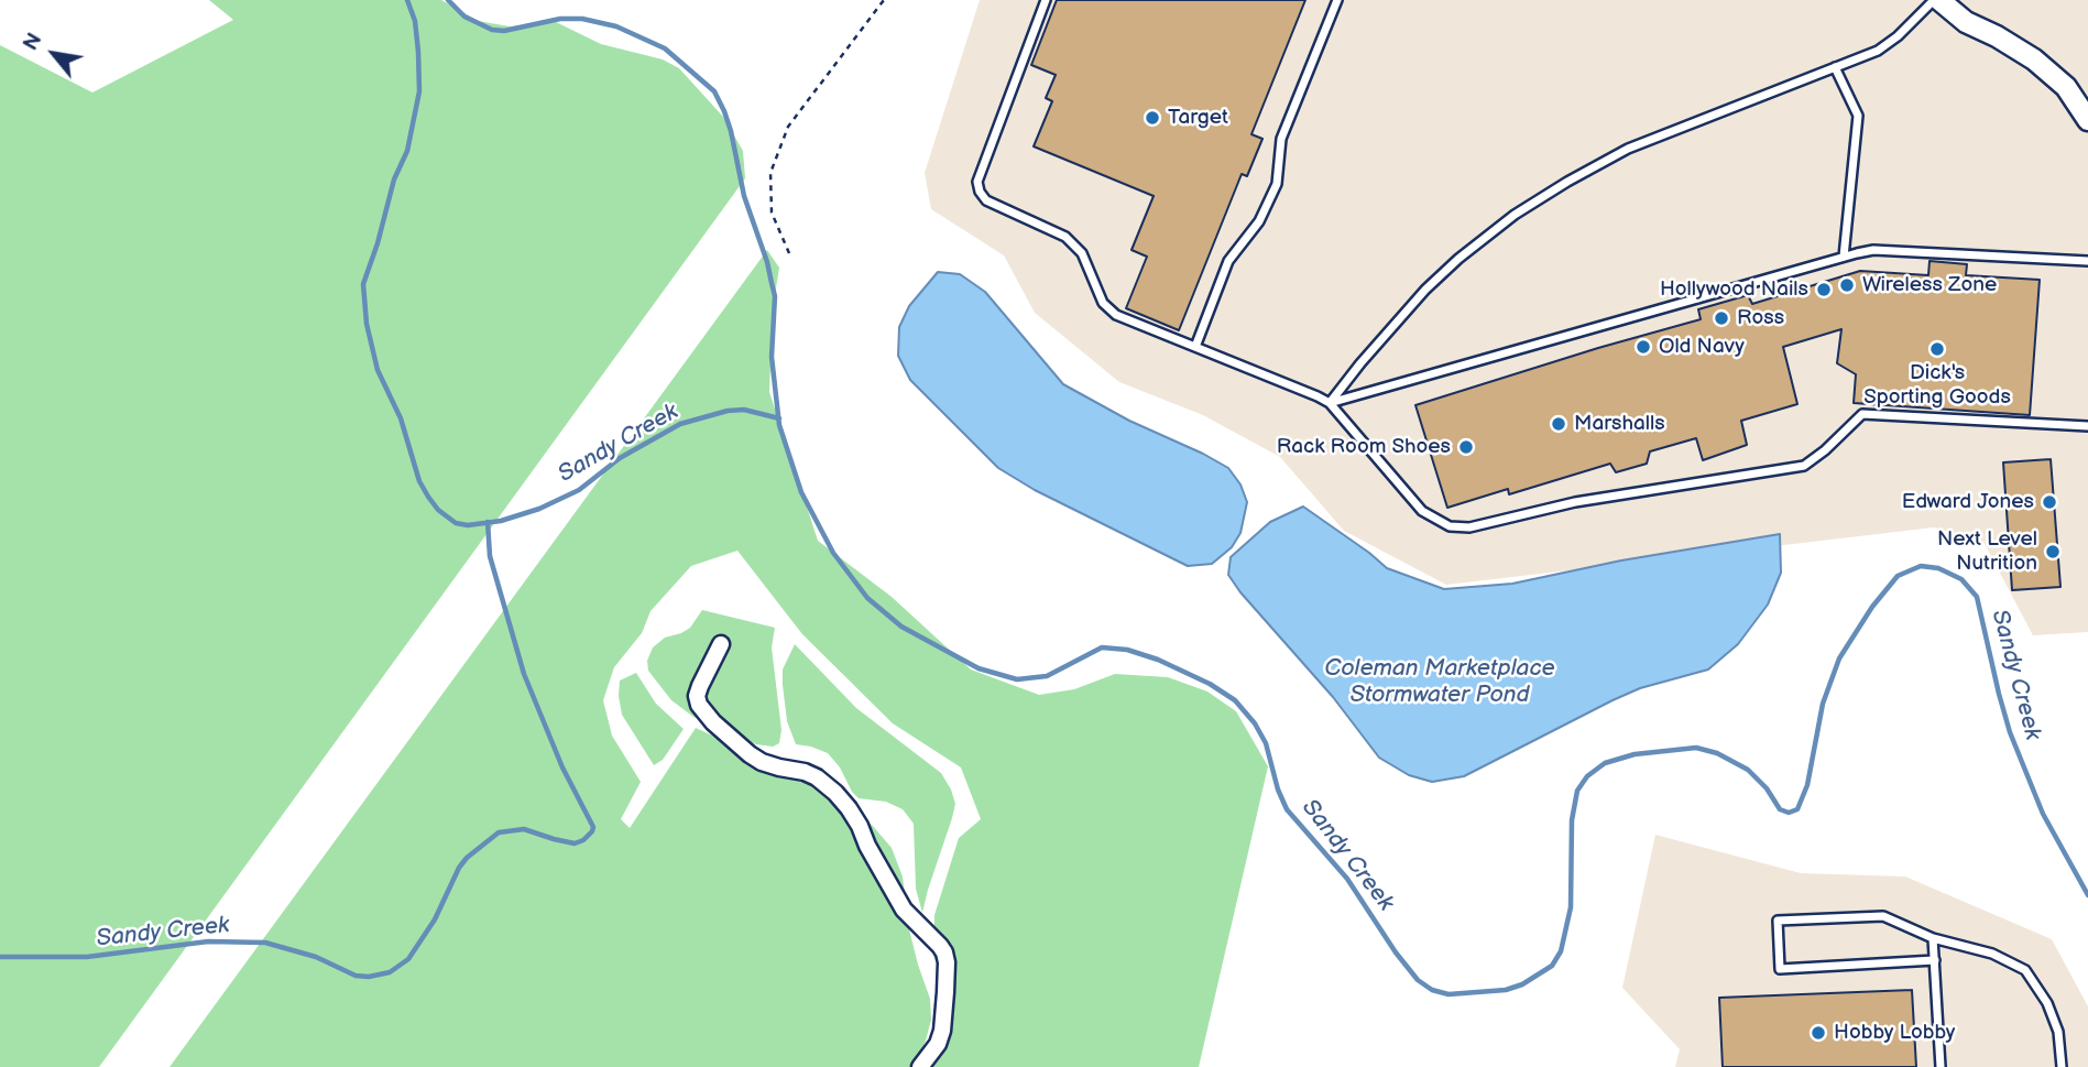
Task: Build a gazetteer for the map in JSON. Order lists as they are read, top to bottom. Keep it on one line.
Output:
{"water":["Sandy Creek","Coleman Marketplace Stormwater Pond"],"places":["Target","Wireless Zone","Hollywood Nails","Ross","Old Navy","Dick's Sporting Goods","Marshalls","Rack Room Shoes","Edward Jones","Next Level Nutrition","Hobby Lobby"],"north":"top left"}
